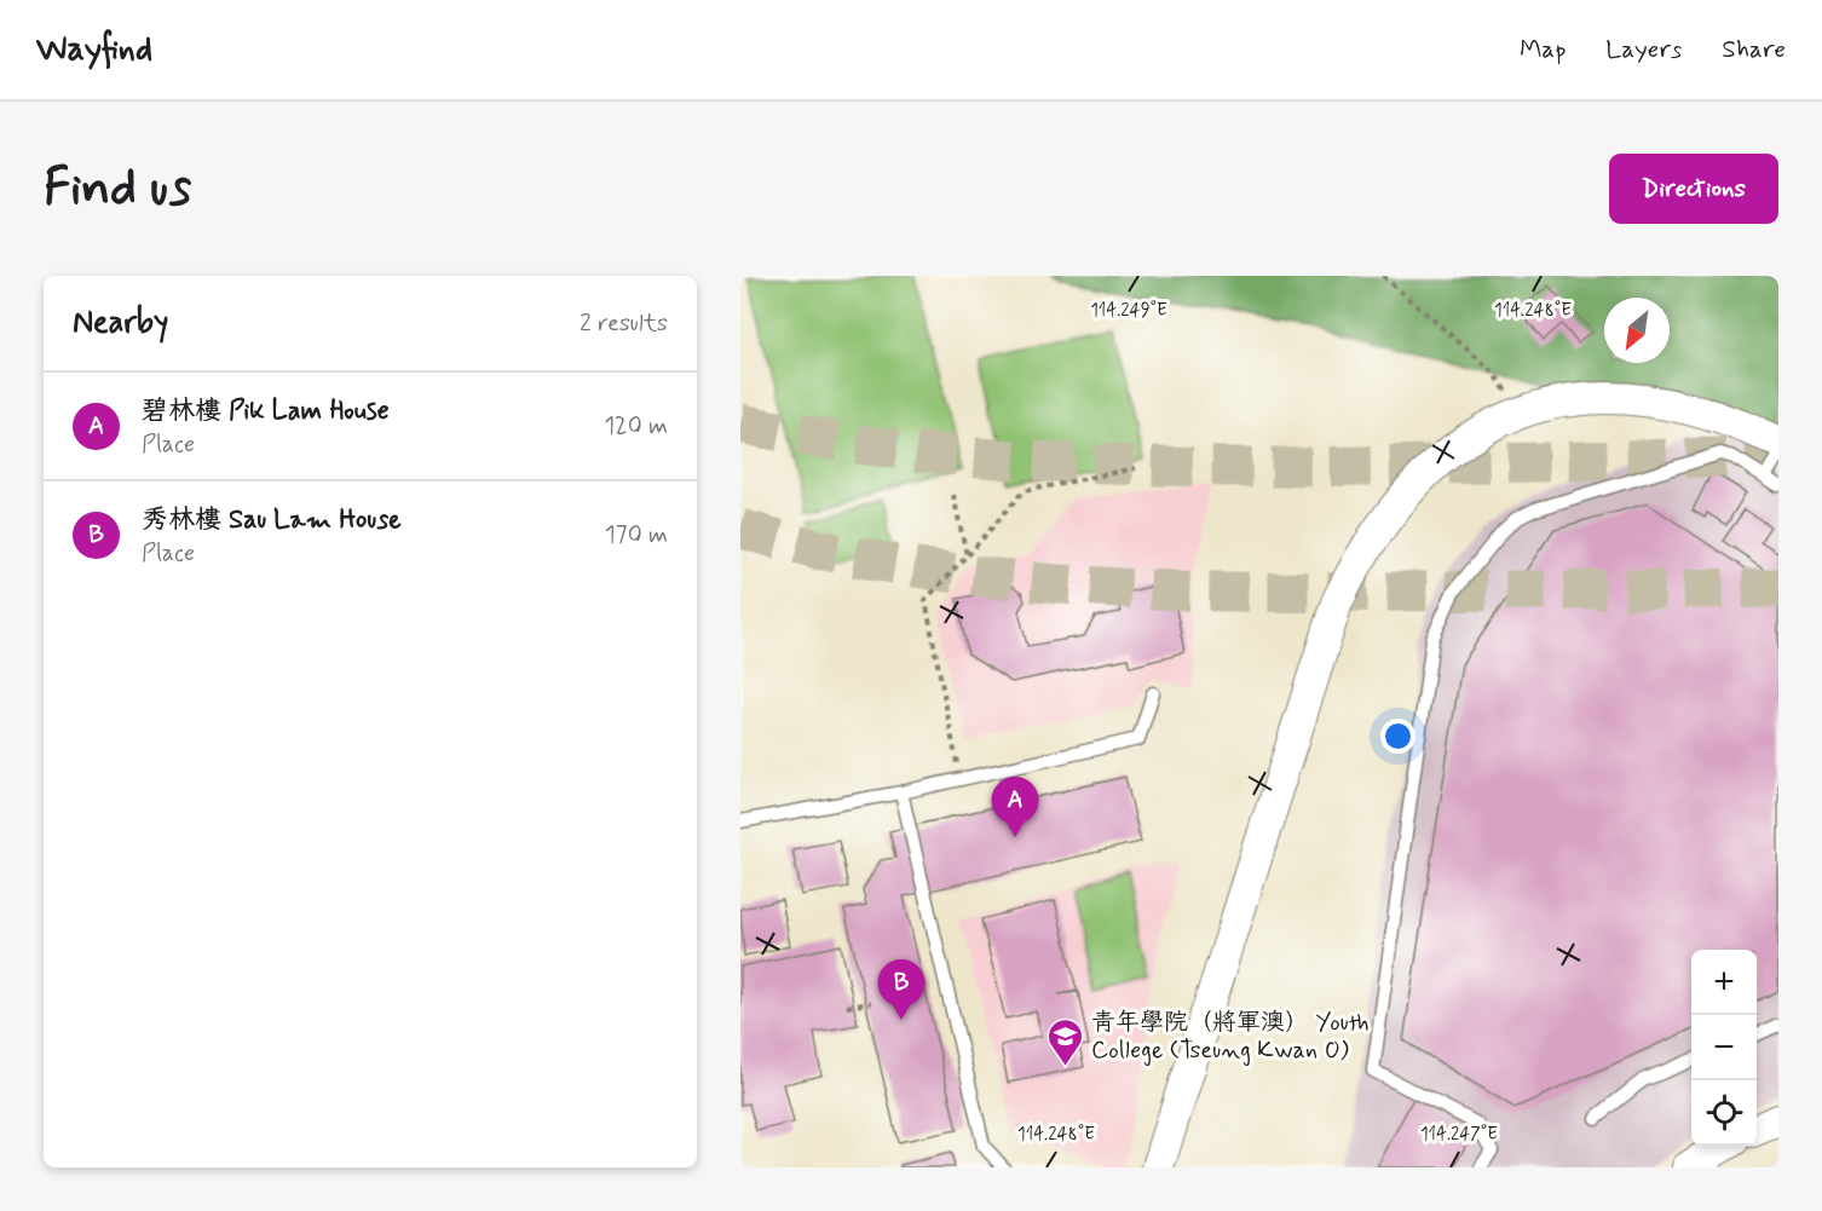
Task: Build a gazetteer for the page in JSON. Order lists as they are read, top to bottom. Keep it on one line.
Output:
{"places":{"school or university":["青年學院（將軍澳） Youth College (Tseung Kwan O)"]},"north":"bottom left","page":{"header":"Wayfind","nav":["Map","Layers","Share"],"buttons":"Directions","title":"Find us","heading":["Nearby","2 results"],"list":[{"mark":"A","name":"碧林樓 Pik Lam House","note":"Place","value":"120 m"},{"mark":"B","name":"秀林樓 Sau Lam House","note":"Place","value":"170 m"}],"pins":["A","B"],"map_buttons":["+","−"]},"coordinates":["114.249°E","114.248°E","114.247°E"]}
